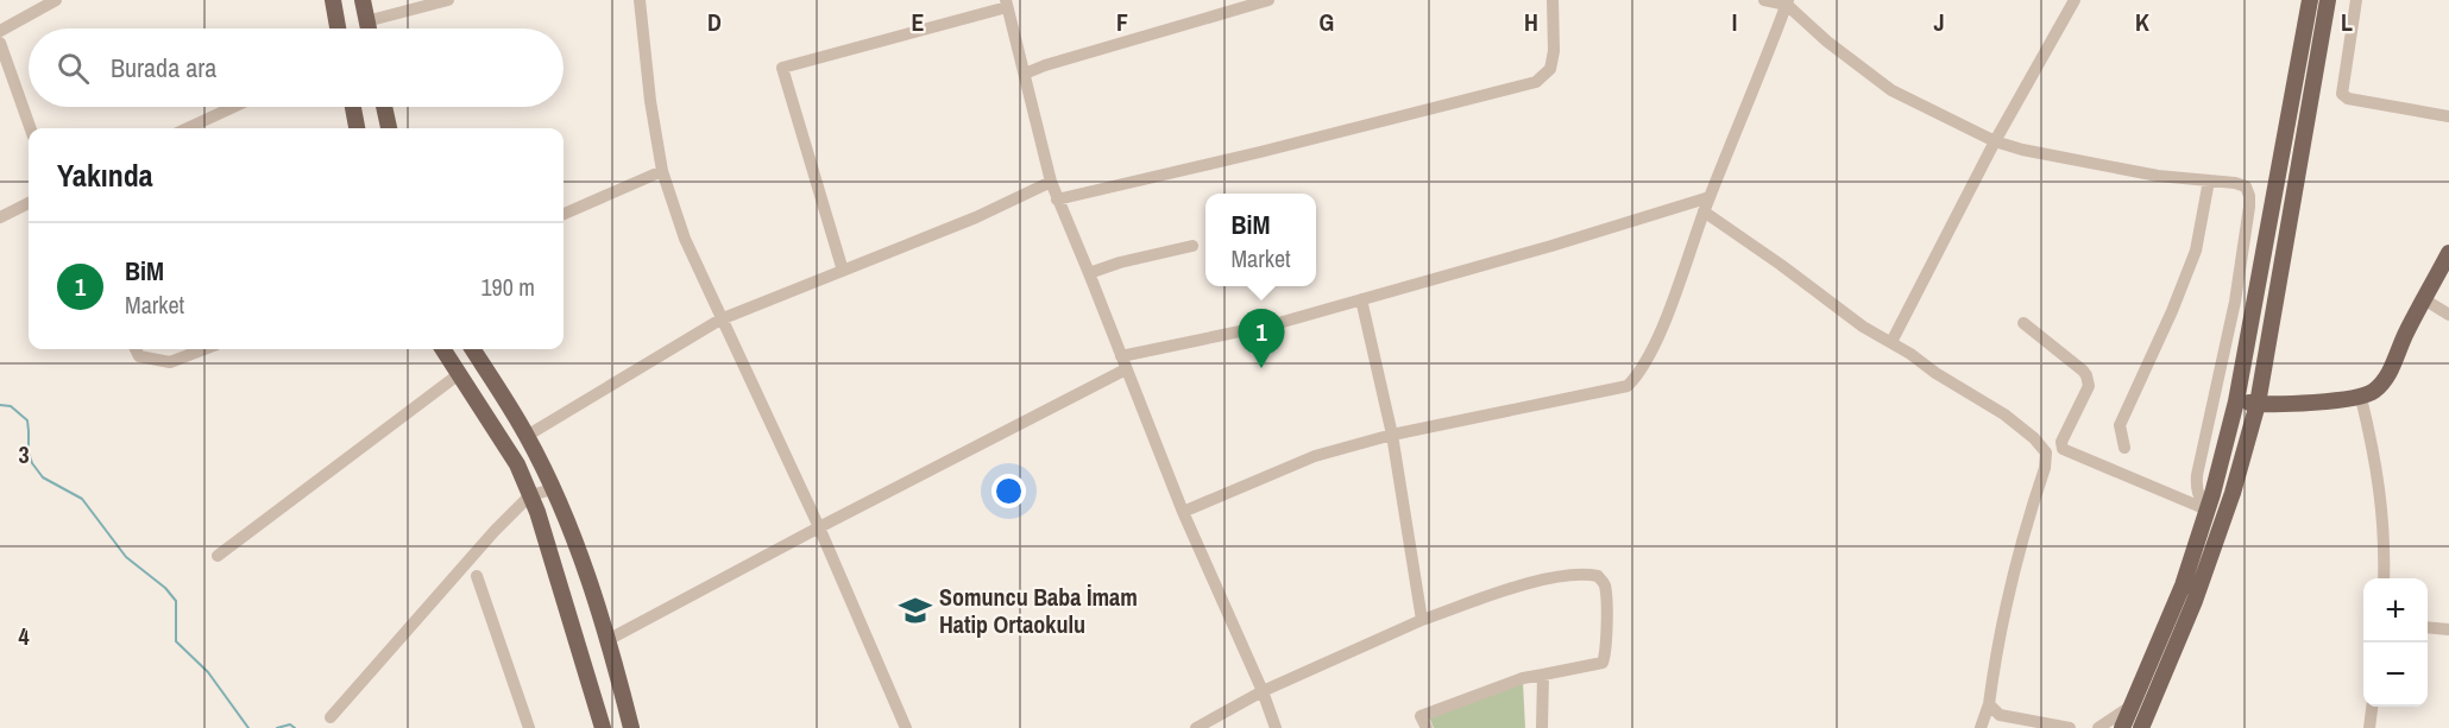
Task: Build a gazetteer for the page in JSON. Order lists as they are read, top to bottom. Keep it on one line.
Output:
{"places":{"school or university":["Somuncu Baba İmam Hatip Ortaokulu"]},"page":{"search":"Burada ara","heading":"Yakında","popup":["BiM","Market"],"list":[{"mark":"1","name":"BiM","note":"Market","value":"190 m"}],"pins":"1","map_buttons":["+","−"]},"grid":{"columns":["D","E","F","G","H","I","J","K","L"],"rows":["3","4"]}}
